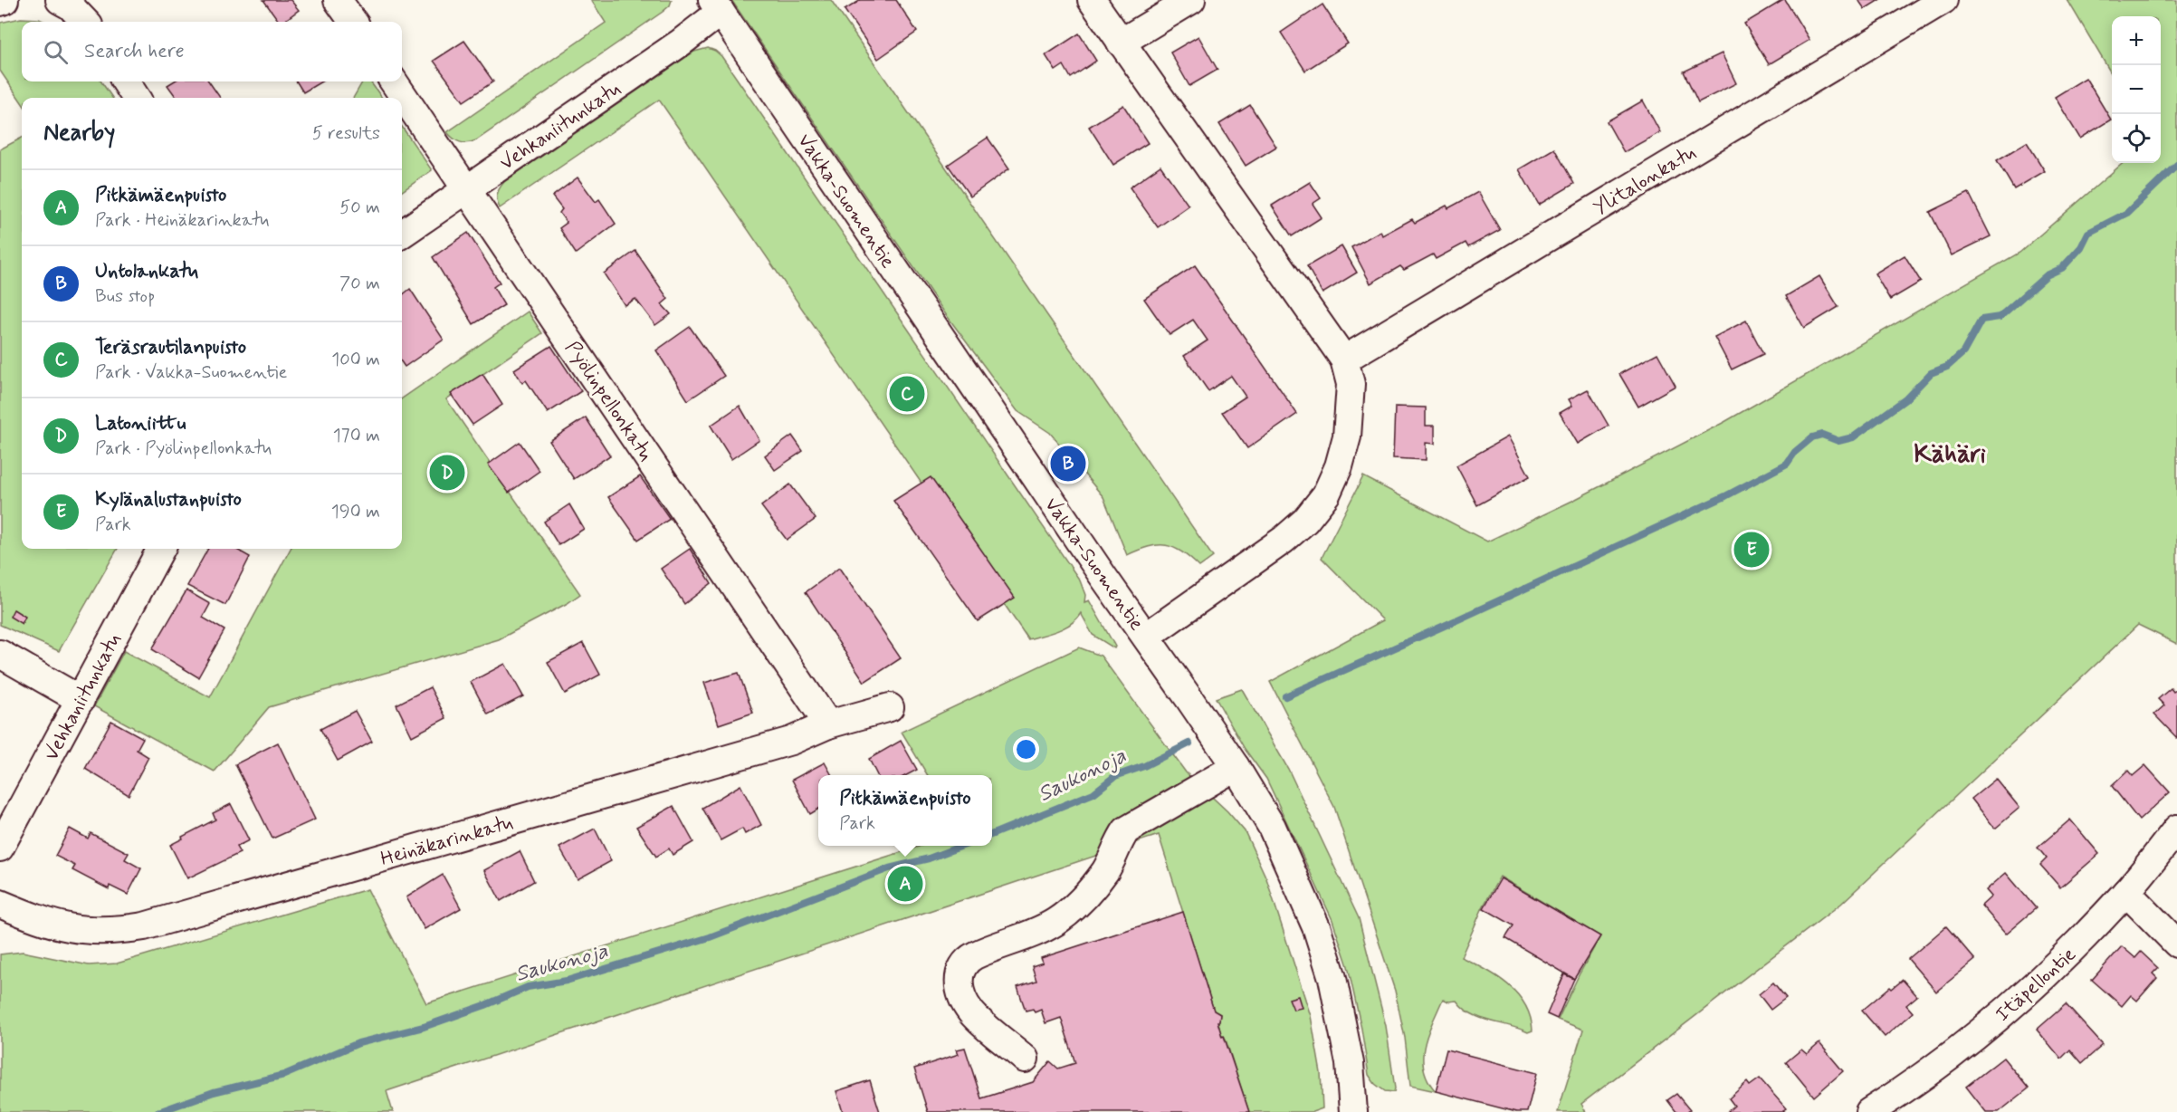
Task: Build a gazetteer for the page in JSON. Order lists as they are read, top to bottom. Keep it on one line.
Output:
{"streets":{"street":["Vehkaniitunkatu","Ylitalonkatu","Vakka-Suomentie","Pyölinpellonkatu","Heinäkarinkatu","Itäpellontie"]},"crossings":[["Vehkaniitunkatu","Vakka-Suomentie"],["Vehkaniitunkatu","Pyölinpellonkatu"],["Pyölinpellonkatu","Heinäkarinkatu"]],"districts":["Kähäri"],"water":["Saukonoja"],"page":{"map_buttons":["+","−"],"search":"Search here","heading":["Nearby","5 results"],"list":[{"mark":"A","name":"Pitkämäenpuisto","note":"Park · Heinäkarinkatu","value":"50 m"},{"mark":"B","name":"Untolankatu","note":"Bus stop","value":"70 m"},{"mark":"C","name":"Teräsrautilanpuisto","note":"Park · Vakka-Suomentie","value":"100 m"},{"mark":"D","name":"Latoniittu","note":"Park · Pyölinpellonkatu","value":"170 m"},{"mark":"E","name":"Kylänalustanpuisto","note":"Park","value":"190 m"}],"pins":["C","B","D","E","A"],"popup":["Pitkämäenpuisto","Park"]}}
